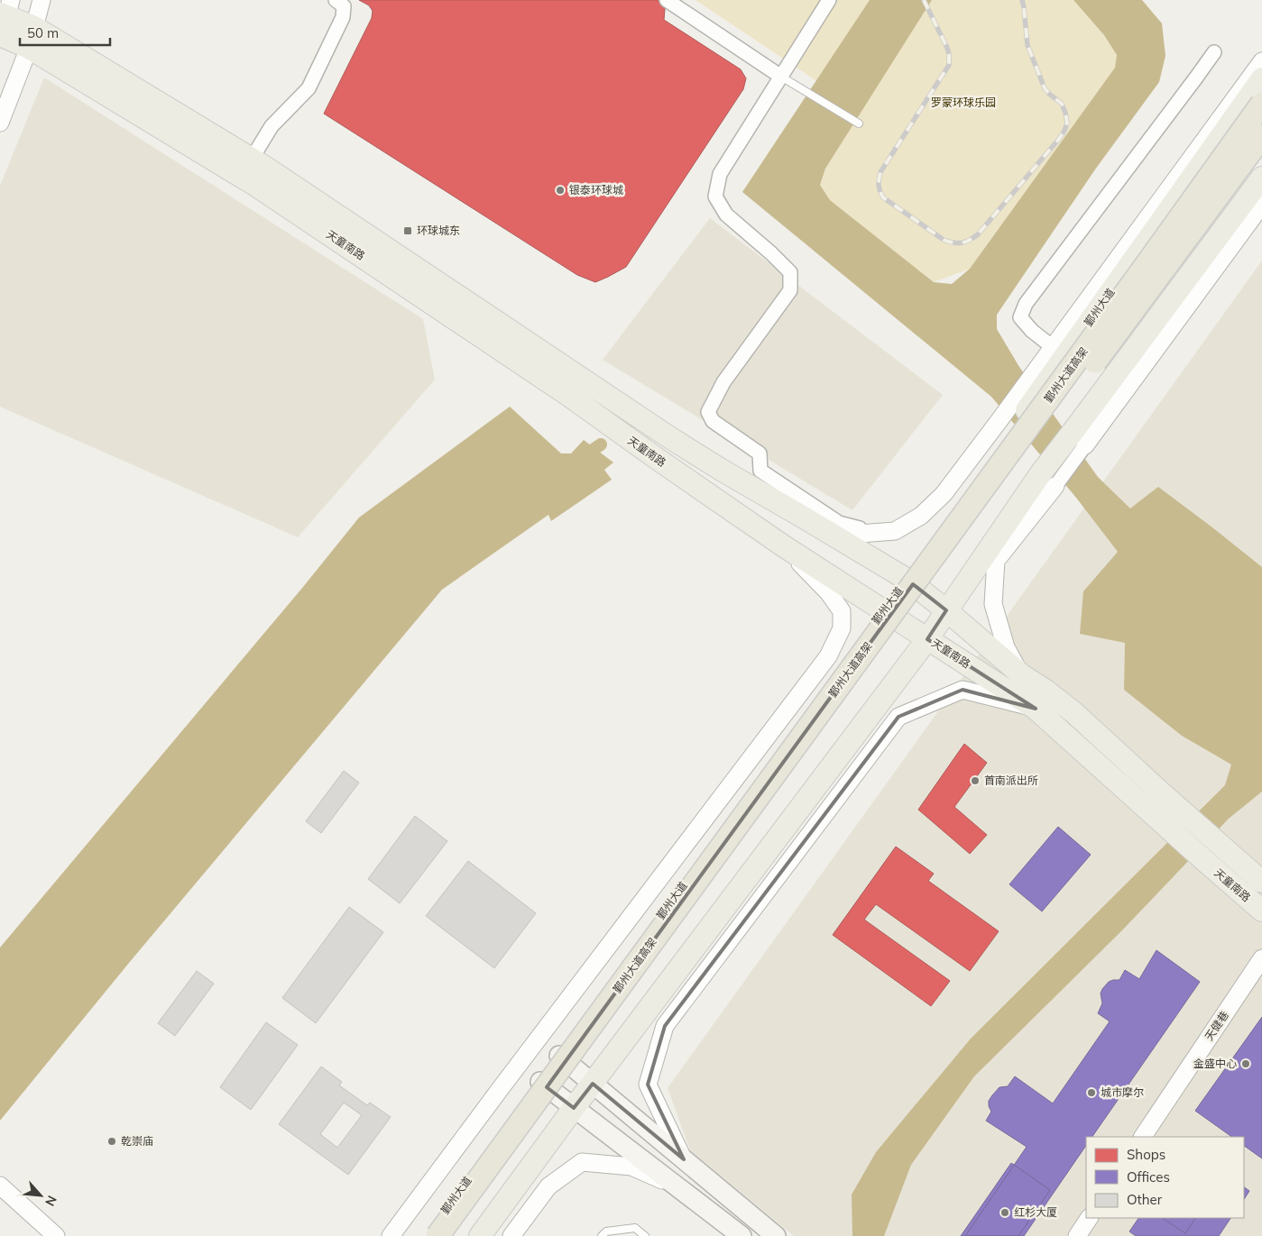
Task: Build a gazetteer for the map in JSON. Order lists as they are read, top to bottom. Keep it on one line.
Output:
{"streets":{"highway":["鄞州大道高架"],"main road":["天童南路","鄞州大道"],"street":["天健巷"]},"crossings":[["天童南路","鄞州大道"]],"parks":["罗蒙环球乐园"],"places":{"other":["银泰环球城","首南派出所","金盛中心","城市摩尔","乾崇庙","红杉大厦"],"transit":["环球城东"]},"legend":["Shops","Offices","Other"],"scale_bar":"50 m","north":"bottom right"}
